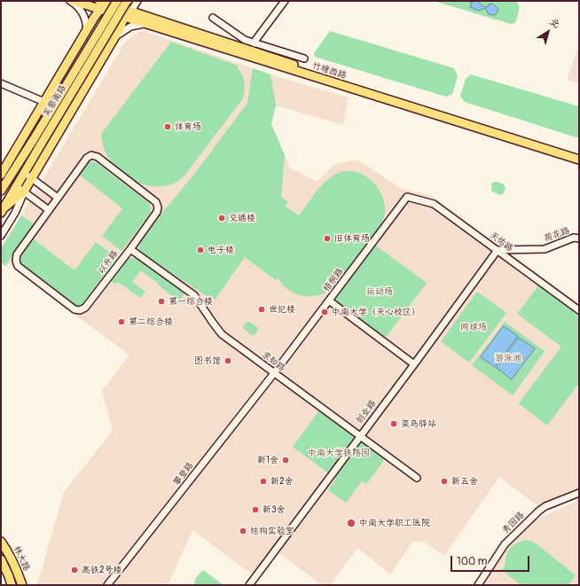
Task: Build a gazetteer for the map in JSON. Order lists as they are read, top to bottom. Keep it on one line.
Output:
{"streets":{"main road":["竹塘西路","芙蓉南路","林大路"],"street":["荷花路","天佑路","以升路","梧桐路","求知路","创业路","攀登路","青园路"]},"crossings":[["竹塘西路","芙蓉南路"],["荷花路","天佑路"],["荷花路","创业路"],["天佑路","梧桐路"],["天佑路","创业路"],["以升路","求知路"],["梧桐路","求知路"],["梧桐路","攀登路"],["求知路","创业路"],["求知路","攀登路"]],"parks":["运动场","网球场","游泳池","中南大学铁路园"],"places":["体育场","交通楼","旧体育场","电子楼","第一综合楼","世纪楼","中南大学（天心校区）","第二综合楼","图书馆","菜鸟驿站","新1舍","新2舍","新五舍","新3舍","中南大学职工医院","结构实验室","高铁2号楼"],"scale_bar":"100 m","north":"top right"}
